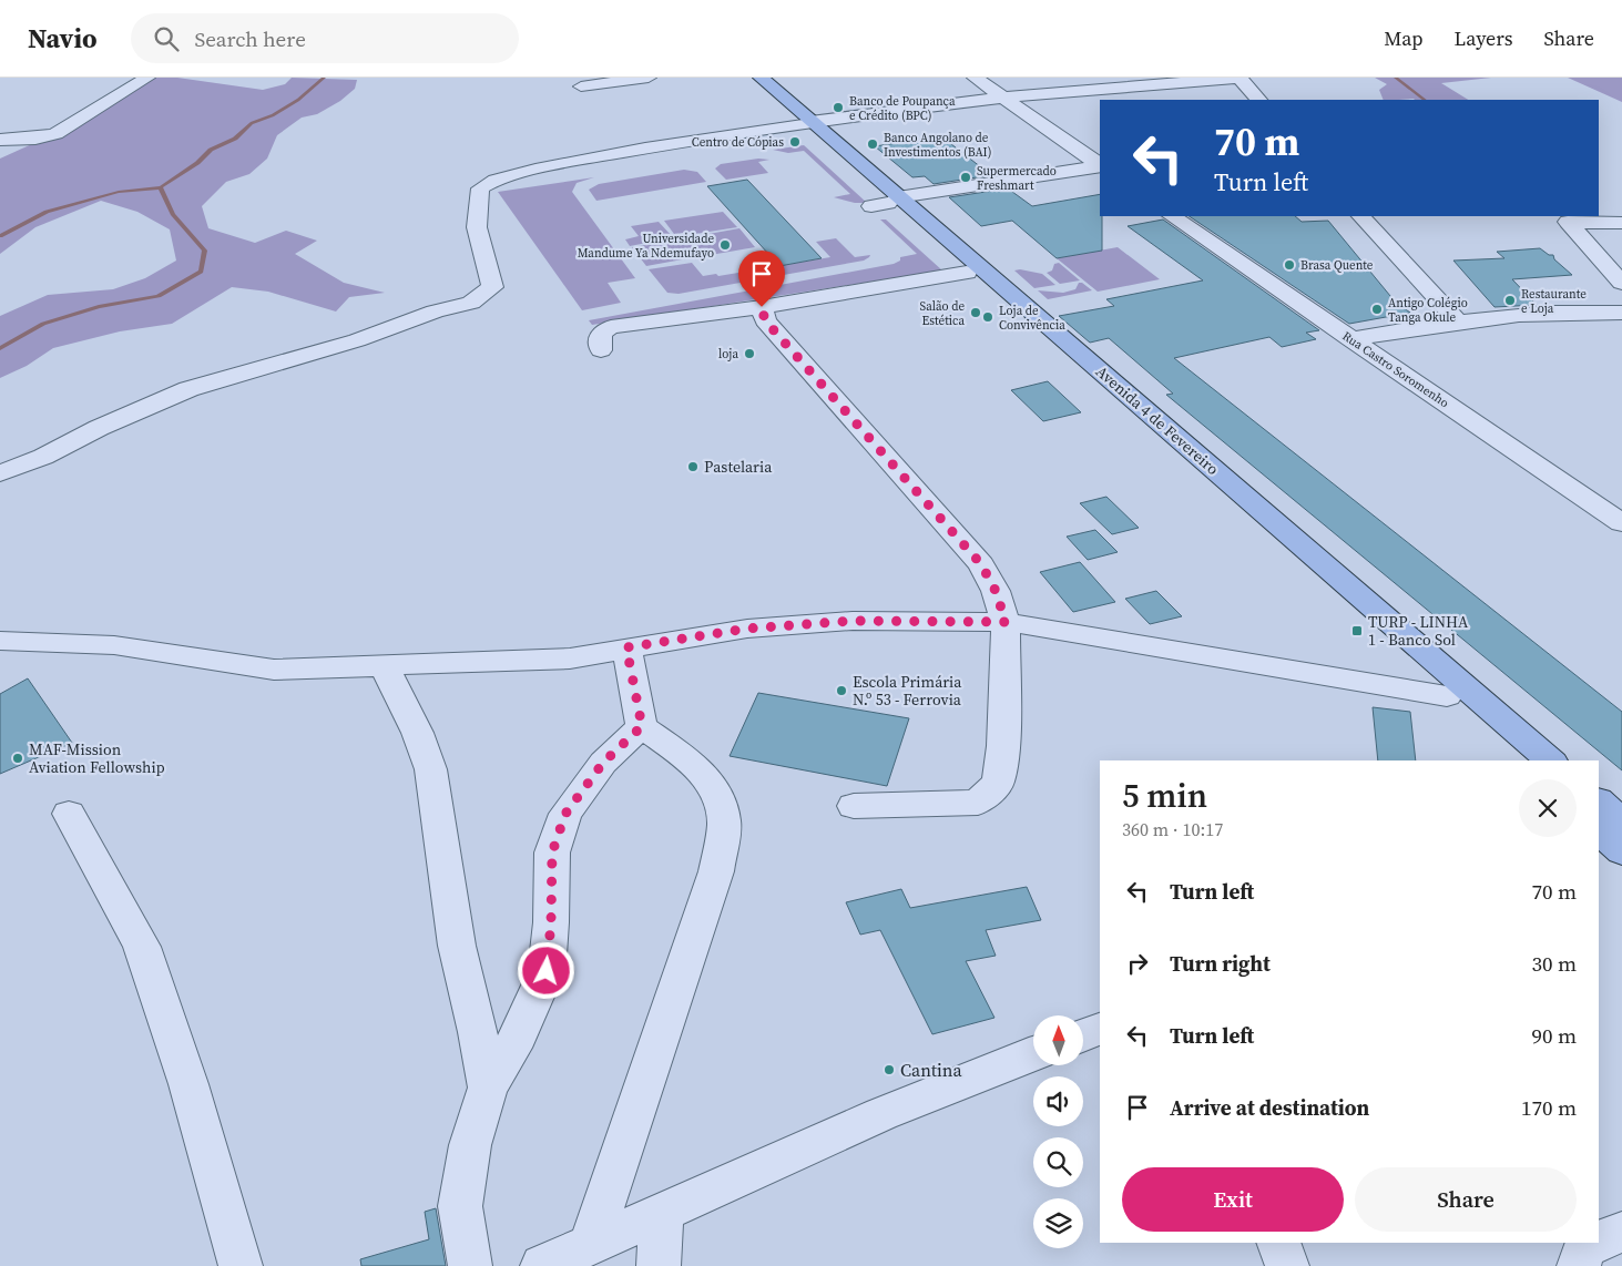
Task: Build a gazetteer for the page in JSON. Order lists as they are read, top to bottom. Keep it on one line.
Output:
{"streets":{"main road":["Avenida 4 de Fevereiro"],"street":["Rua Castro Soromenho"]},"places":{"other":["Banco de Poupança e Crédito (BPC)","Centro de Cópias","Banco Angolano de Investimentos (BAI)","Supermercado Freshmart","Universidade Mandume Ya Ndemufayo","Brasa Quente","Restaurante e Loja","Antigo Colégio Tanga Okule","Salão de Estética","Loja de Convivência","loja","Pastelaria","Escola Primária N.º 53 - Ferrovia","MAF-Mission Aviation Fellowship","Cantina"],"transit":["TURP - LINHA 1 - Banco Sol"]},"north":"top","page":{"header":"Navio","search":"Search here","nav":["Map","Layers","Share"],"turn":["70 m","Turn left"],"heading":["5 min","360 m · 10:17"],"list":[{"name":"Turn left","value":"70 m"},{"name":"Turn right","value":"30 m"},{"name":"Turn left","value":"90 m"},{"name":"Arrive at destination","value":"170 m"}],"buttons":["Exit","Share"]}}
